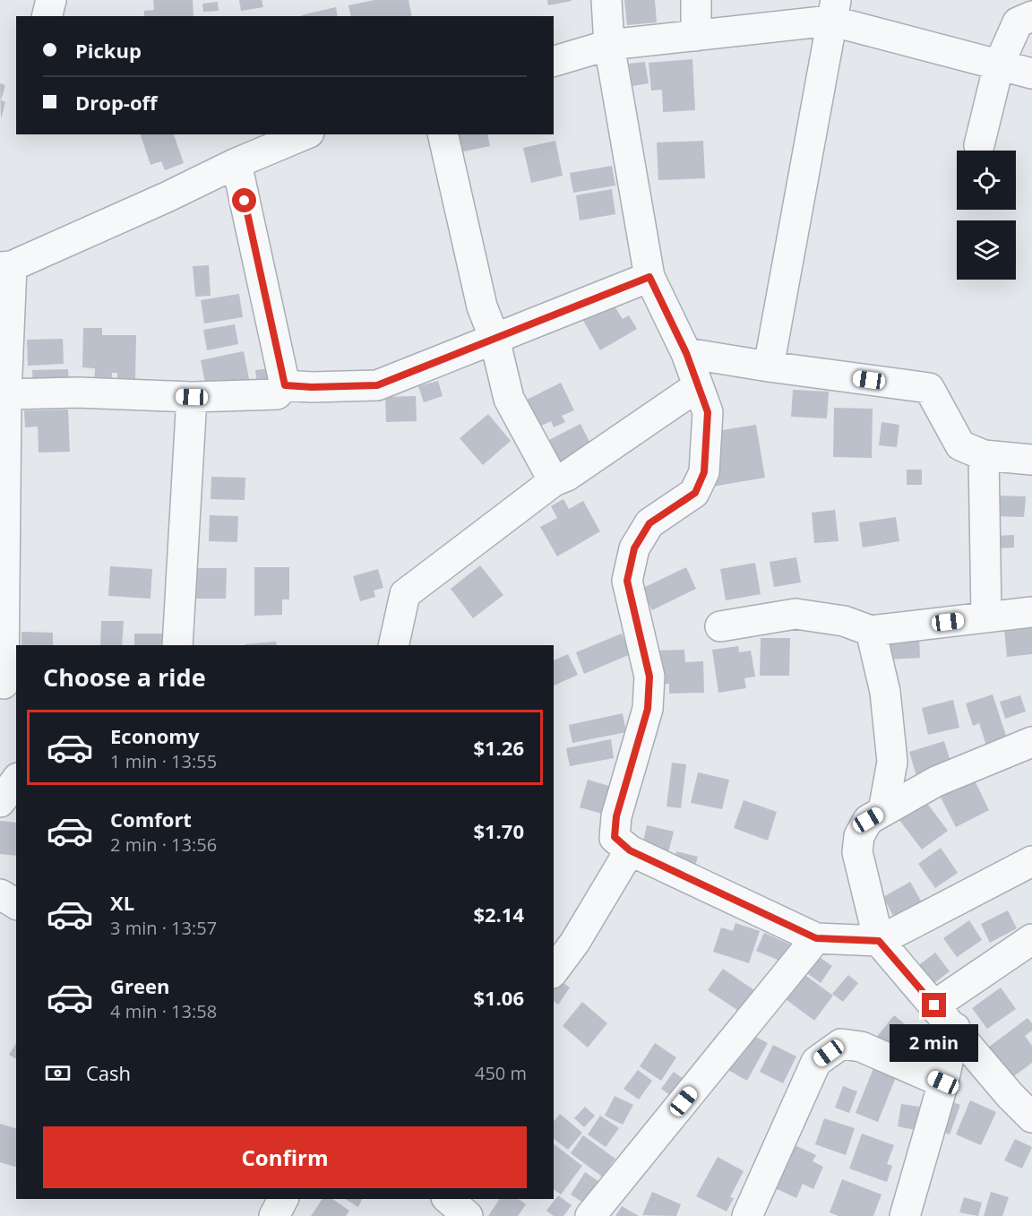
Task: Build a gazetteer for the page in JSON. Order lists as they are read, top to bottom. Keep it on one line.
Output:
{"page":{"banner":["Pickup","Drop-off"],"heading":"Choose a ride","list":[{"name":"Economy","note":"1 min · 13:55","value":"$1.26"},{"name":"Comfort","note":"2 min · 13:56","value":"$1.70"},{"name":"XL","note":"3 min · 13:57","value":"$2.14"},{"name":"Green","note":"4 min · 13:58","value":"$1.06"}],"bubble":"2 min","pay":["Cash","450 m"],"buttons":"Confirm"}}
